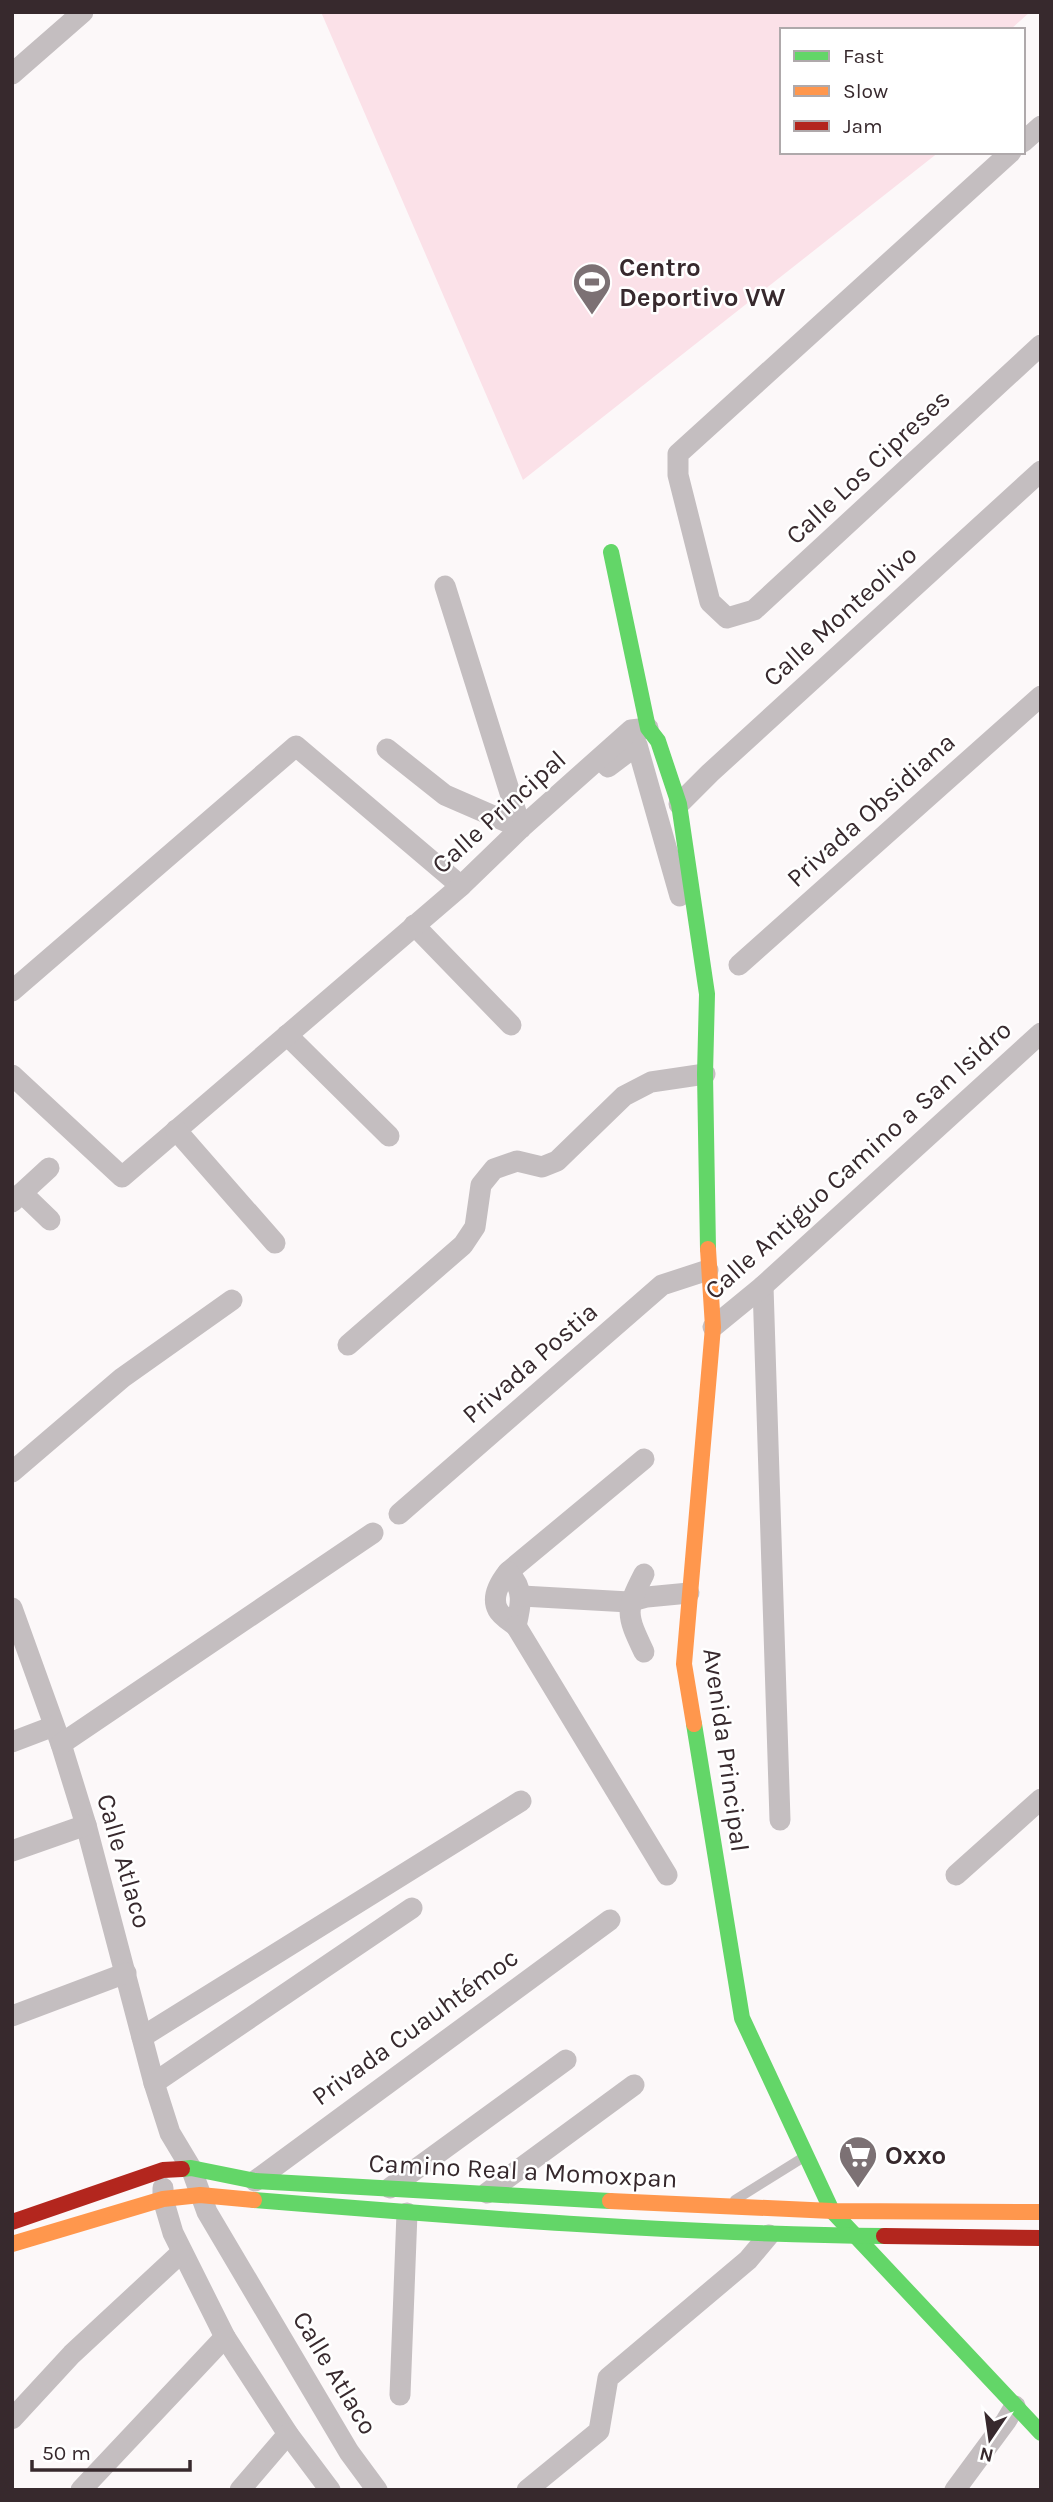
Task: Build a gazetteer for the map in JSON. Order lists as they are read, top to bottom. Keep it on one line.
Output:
{"streets":{"street":["Calle Los Cipreses","Calle Monteolivo","Privada Obsidiana","Calle Principal","Calle Antiguo Camino a San Isidro","Privada Postia","Avenida Principal","Calle Atlaco","Privada Cuauhtémoc","Camino Real a Momoxpan"]},"crossings":[["Calle Antiguo Camino a San Isidro","Avenida Principal"],["Privada Postia","Avenida Principal"],["Avenida Principal","Camino Real a Momoxpan"],["Calle Atlaco","Camino Real a Momoxpan"],["Privada Cuauhtémoc","Camino Real a Momoxpan"]],"places":{"sports":["Centro Deportivo VW"],"supermarket":["Oxxo"]},"legend":["Fast","Slow","Jam"],"scale_bar":"50 m","north":"bottom"}
